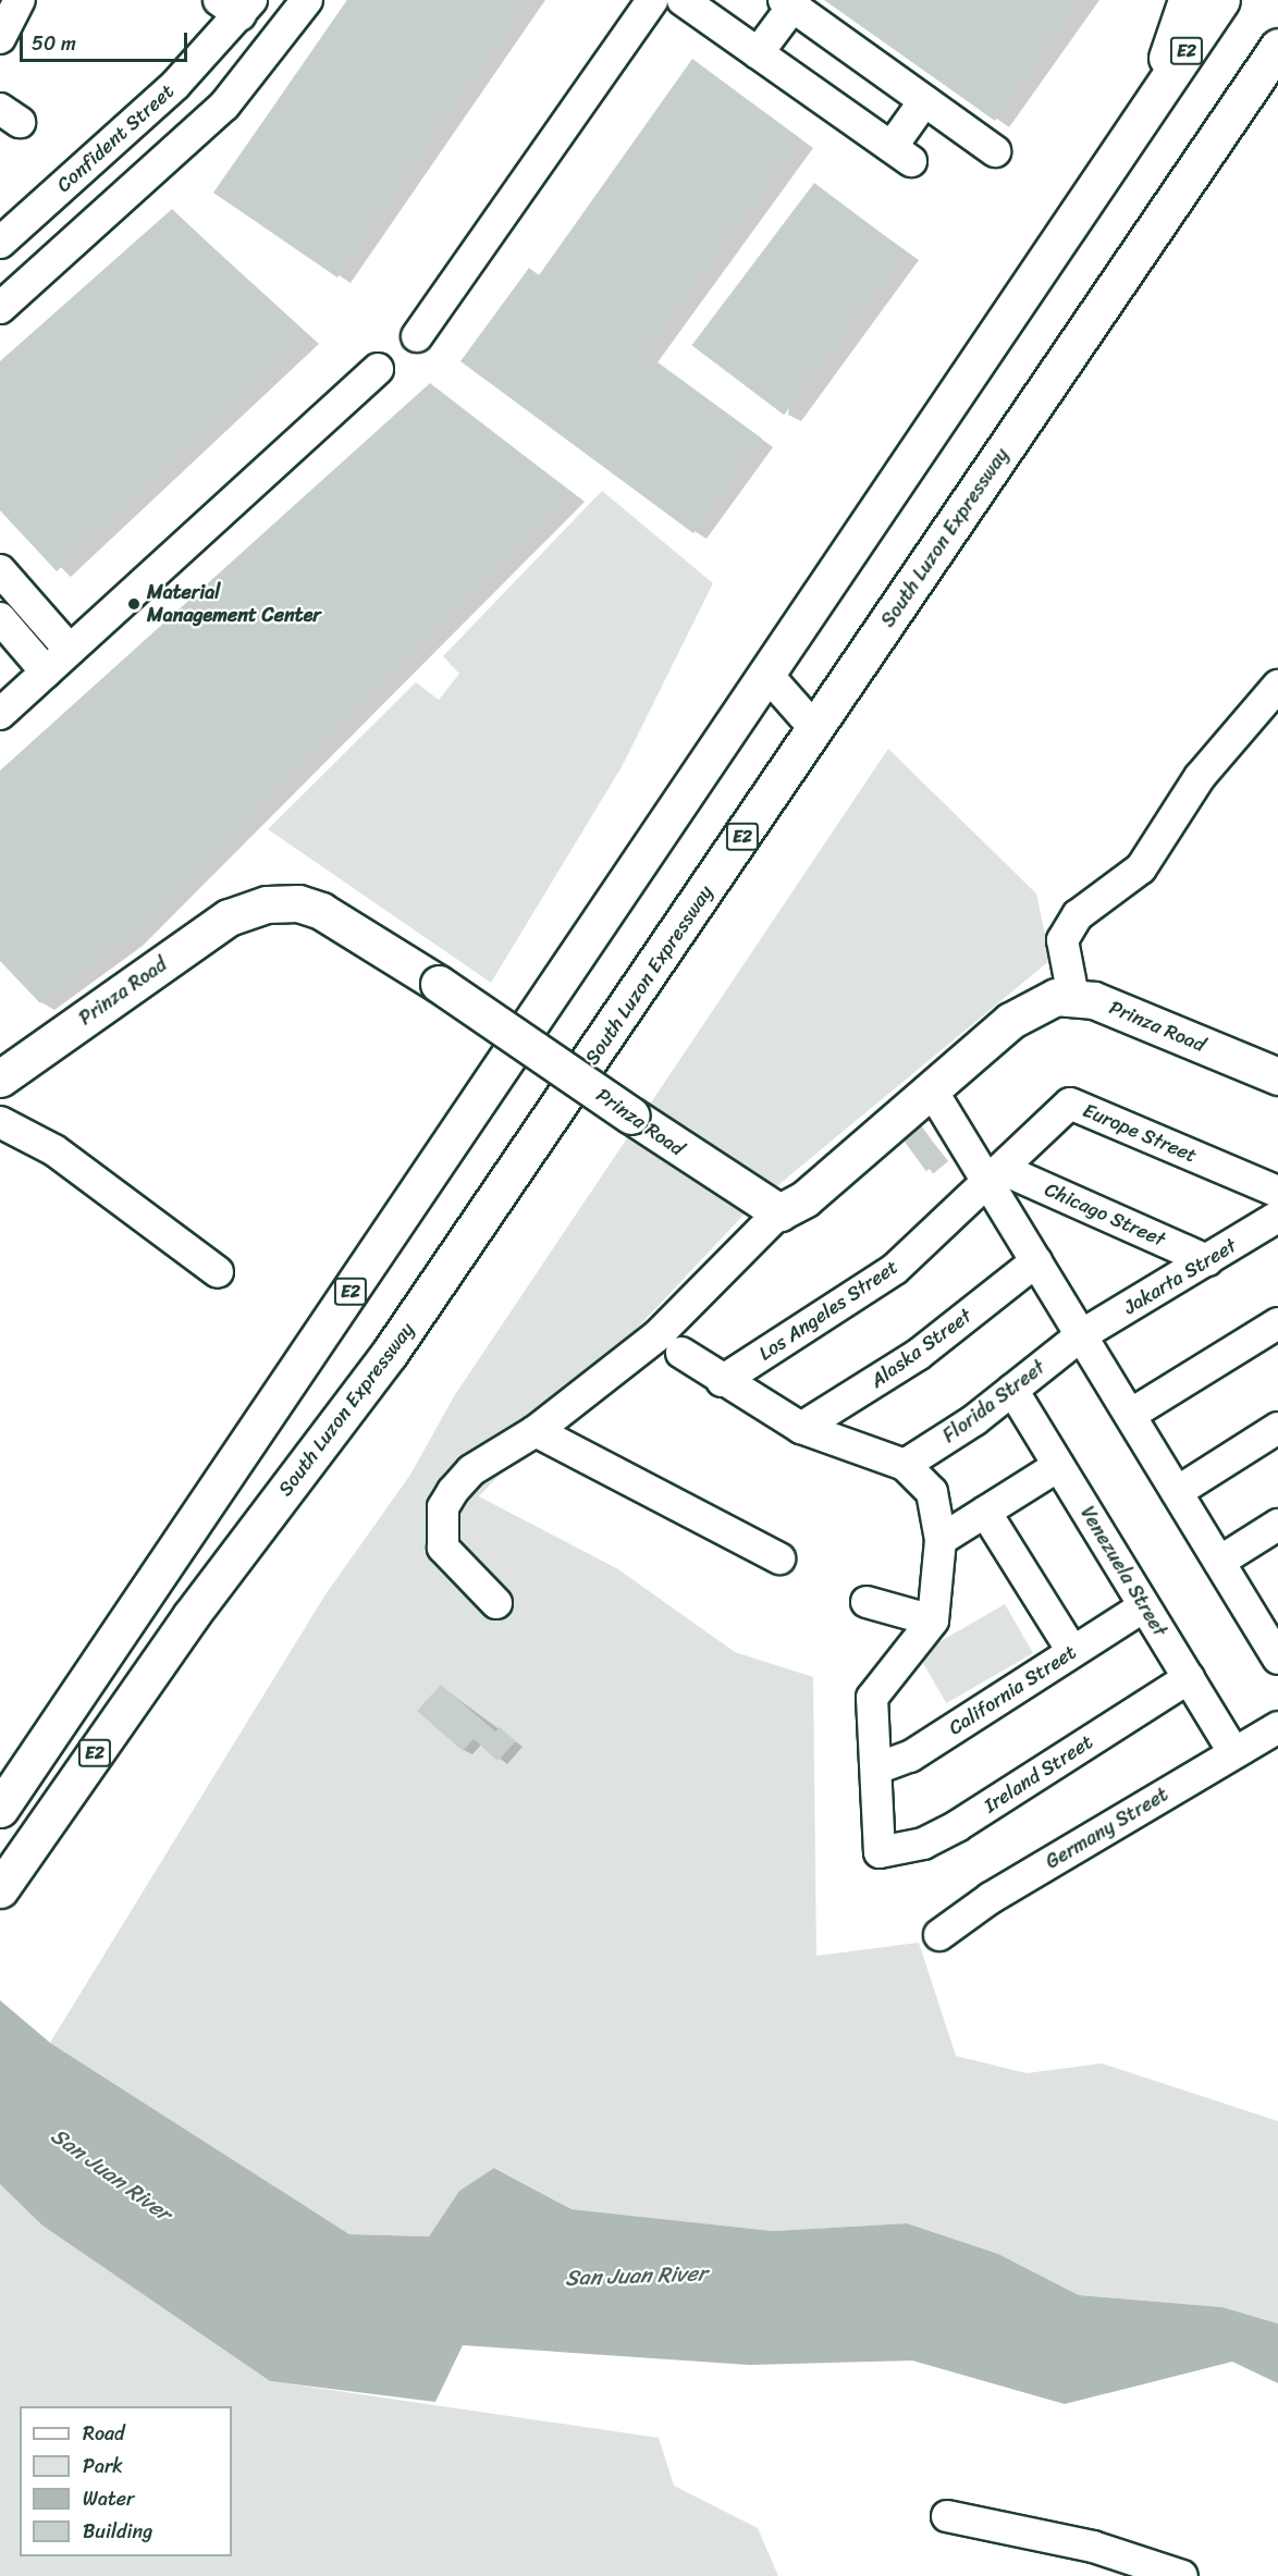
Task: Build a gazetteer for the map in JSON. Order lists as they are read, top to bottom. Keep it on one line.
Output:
{"streets":{"main road":["E2","South Luzon Expressway","Prinza Road"],"street":["Confident Street","Europe Street","Chicago Street","Jakarta Street","Los Angeles Street","Alaska Street","Florida Street","Venezuela Street","California Street","Ireland Street","Germany Street"]},"crossings":[["Europe Street","Chicago Street"],["Europe Street","Los Angeles Street"],["Chicago Street","Jakarta Street"],["Chicago Street","Los Angeles Street"],["Jakarta Street","Florida Street"],["Florida Street","Venezuela Street"],["Venezuela Street","California Street"],["Venezuela Street","Ireland Street"],["Venezuela Street","Germany Street"],["California Street","Ireland Street"]],"water":["San Juan River"],"places":["Material Management Center"],"legend":["Road","Park","Water","Building"],"scale_bar":"50 m"}
